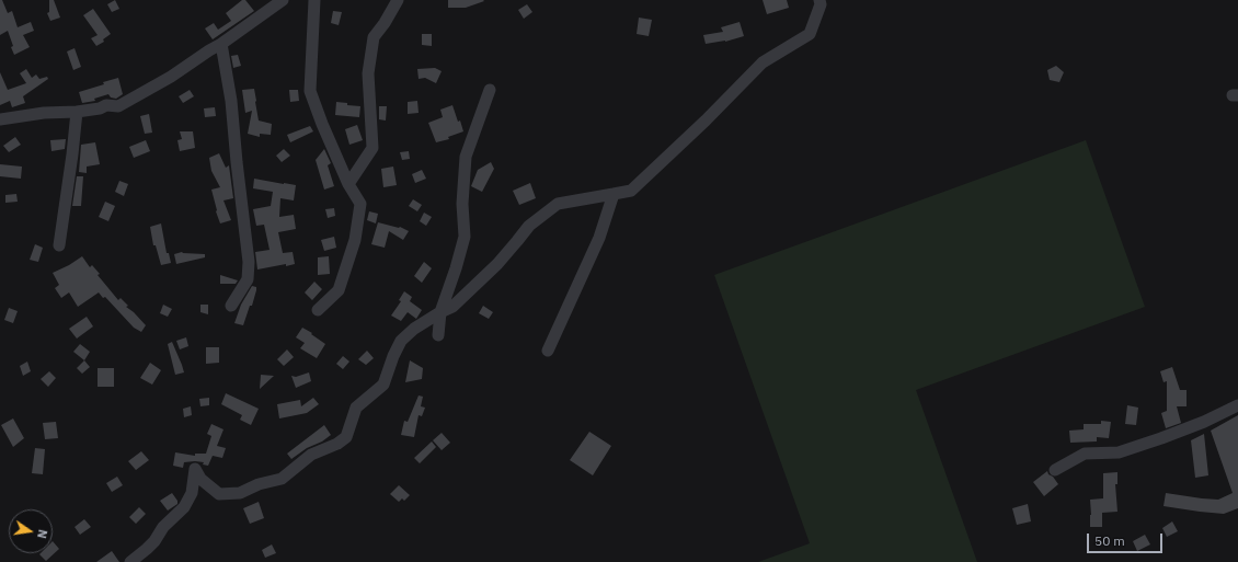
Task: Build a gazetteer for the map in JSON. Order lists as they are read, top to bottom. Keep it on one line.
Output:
{"scale_bar":"50 m","north":"right"}
